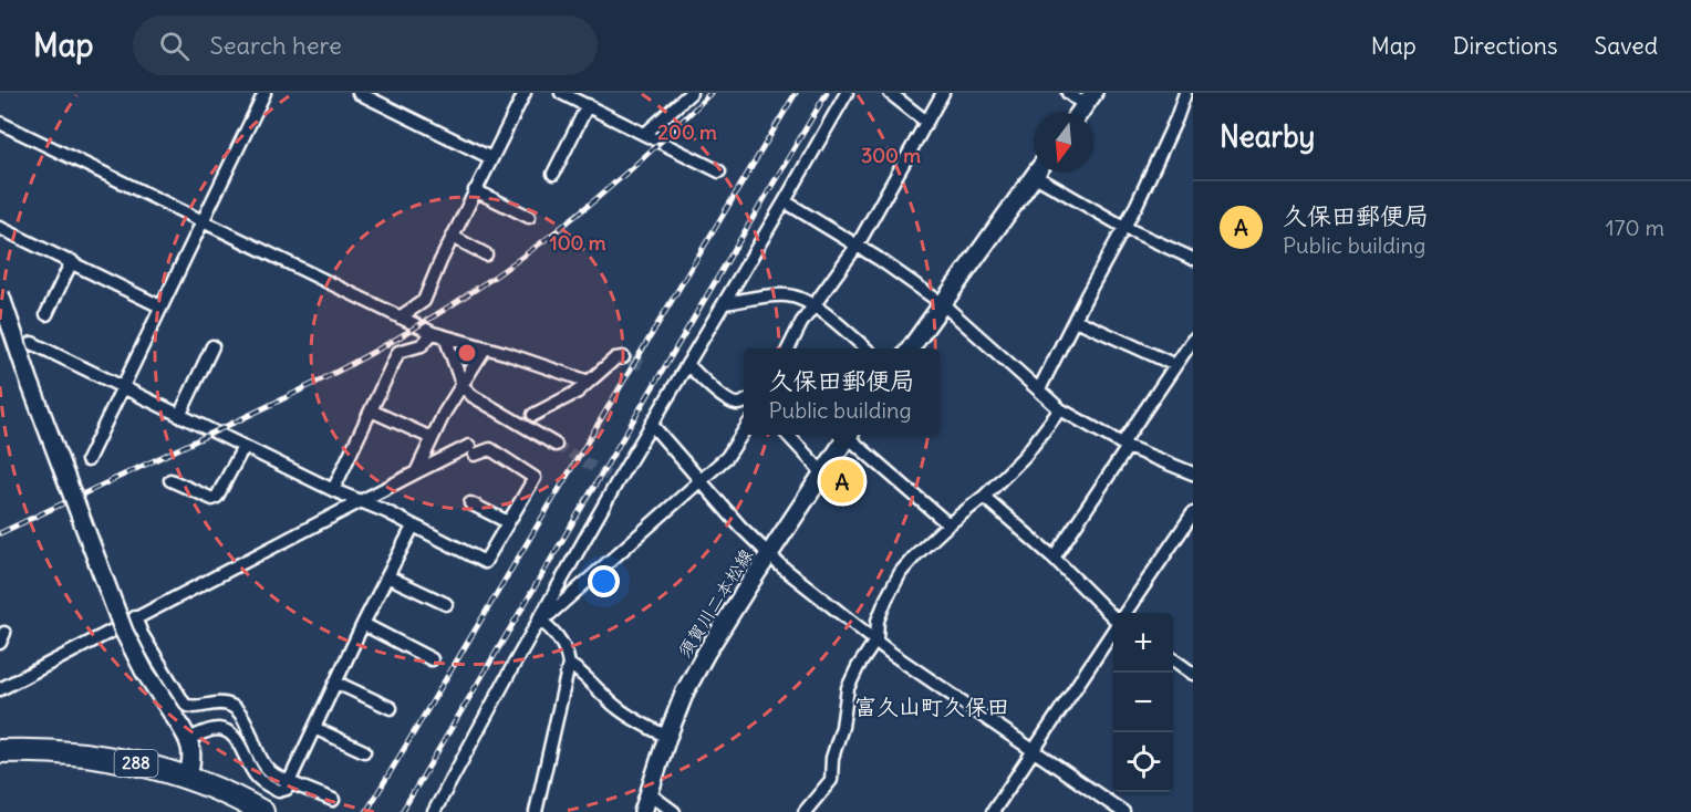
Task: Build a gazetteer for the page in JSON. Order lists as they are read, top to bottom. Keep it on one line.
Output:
{"streets":{"highway":["288"],"main road":["須賀川二本松線"]},"districts":["富久山町久保田"],"north":"bottom","page":{"header":"Map","search":"Search here","nav":["Map","Directions","Saved"],"heading":"Nearby","list":[{"mark":"A","name":"久保田郵便局","note":"Public building","value":"170 m"}],"popup":["久保田郵便局","Public building"],"pins":"A","map_buttons":["+","−"]},"rings":["200 m","300 m","100 m"]}
